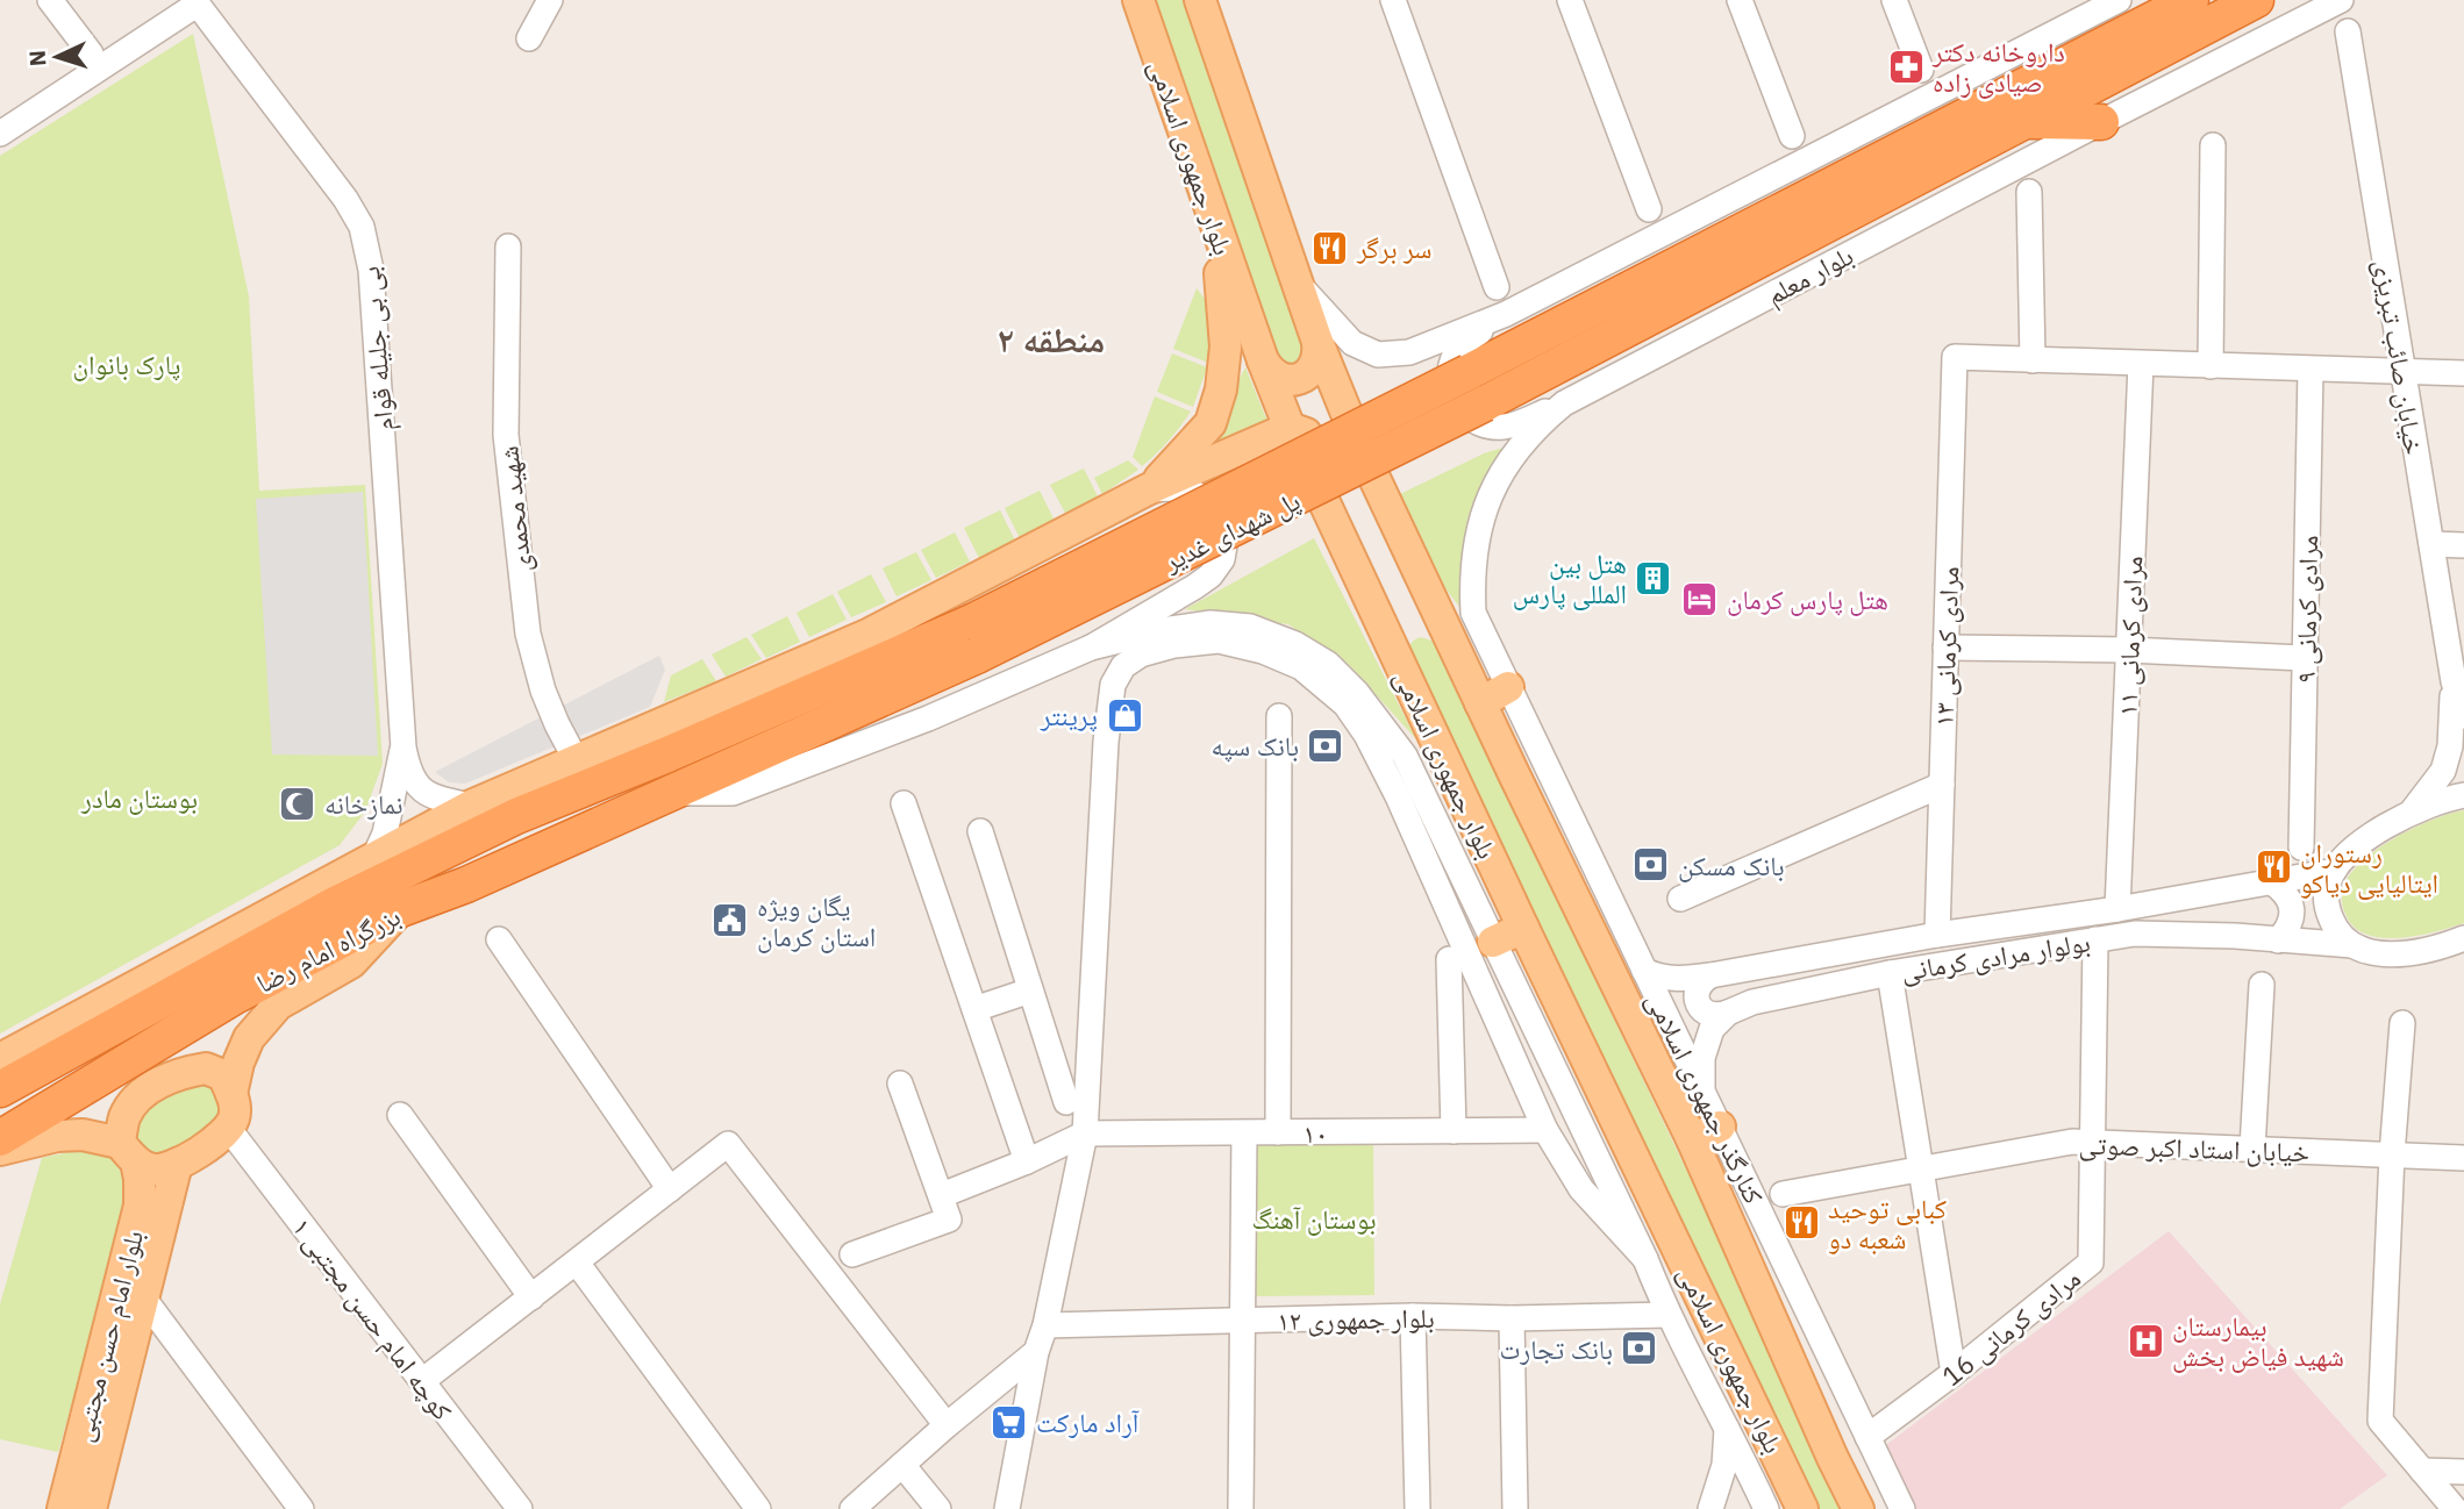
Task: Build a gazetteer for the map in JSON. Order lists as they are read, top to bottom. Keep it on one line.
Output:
{"streets":{"highway":["بلوار معلم","پل شهدای غدیر","بزرگراه امام رضا"],"main road":["بلوار جمهوری اسلامی","بلوار امام حسن مجتبی"],"street":["بی بی جلیله قوام","خیابان صائب تبریزی","شهید محمدی","مرادی کرمانی ۹","مرادی کرمانی ۱۱","مرادی کرمانی ۱۳","بولوار مرادی کرمانی","کنارگذر جمهوری اسلامی","۱۰","خیابان استاد اکبر صوتی","کوچه امام حسن مجتبی ۱","بلوار جمهوری ۱۲","مرادی کرمانی 16"]},"crossings":[["بلوار معلم","پل شهدای غدیر"],["بلوار معلم","کنارگذر جمهوری اسلامی"],["پل شهدای غدیر","بزرگراه امام رضا"],["مرادی کرمانی ۱۱","بولوار مرادی کرمانی"],["مرادی کرمانی ۱۳","بولوار مرادی کرمانی"],["بولوار مرادی کرمانی","کنارگذر جمهوری اسلامی"],["بولوار مرادی کرمانی","مرادی کرمانی 16"],["کنارگذر جمهوری اسلامی","مرادی کرمانی 16"],["خیابان استاد اکبر صوتی","مرادی کرمانی 16"],["کوچه امام حسن مجتبی ۱","بلوار امام حسن مجتبی"]],"districts":["منطقه ۲"],"parks":["پارک بانوان","بوستان مادر","بوستان آهنگ"],"places":{"pharmacy":["داروخانه دکتر صیادی زاده"],"restaurant":["سر برگر","رستوران ایتالیایی دیاکو","کبابی توحید شعبه دو"],"building":["هتل بین المللی پارس"],"hotel":["هتل پارس کرمان"],"shop":["پرینتر"],"bank":["بانک سپه","بانک مسکن","بانک تجارت"],"mosque":["نمازخانه"],"public building":["یگان ویژه استان کرمان"],"hospital":["بیمارستان شهید فیاض بخش"],"supermarket":["آراد مارکت"]},"north":"left"}
